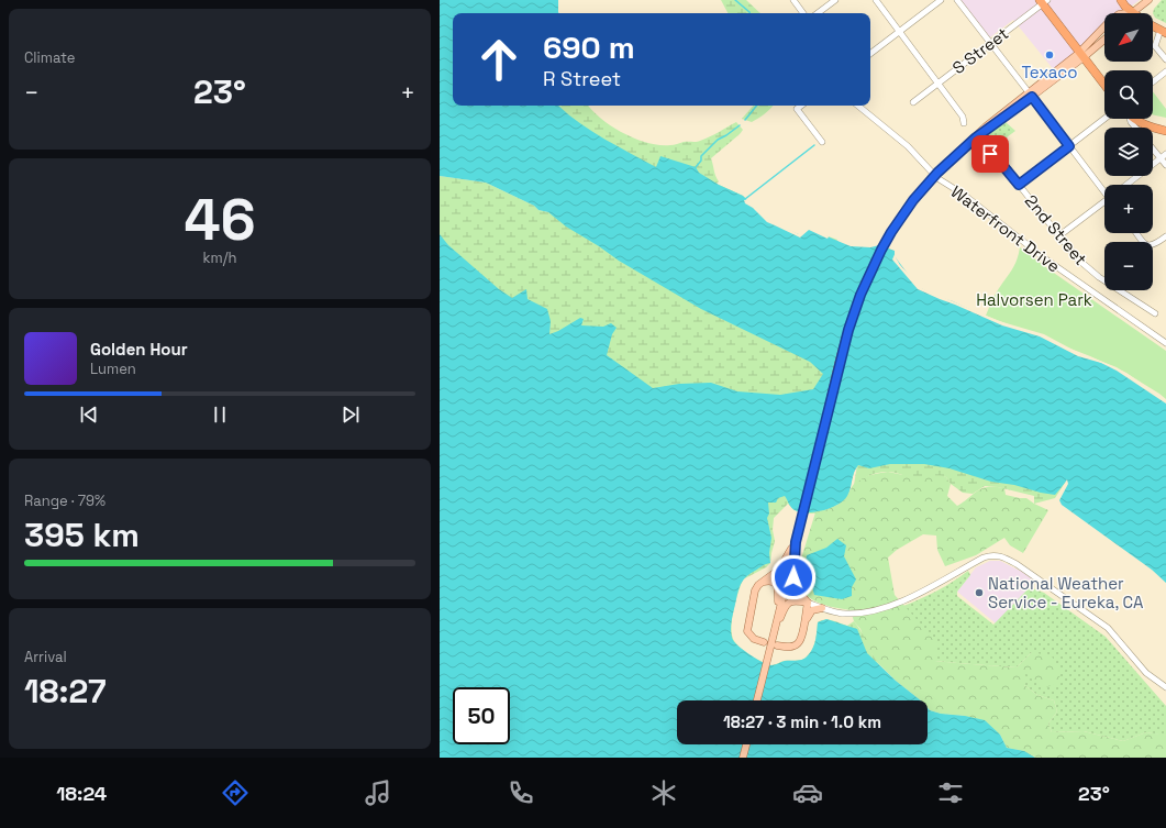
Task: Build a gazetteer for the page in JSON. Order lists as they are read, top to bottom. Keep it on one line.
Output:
{"streets":{"street":["S Street","Waterfront Drive","2nd Street"]},"parks":["Halvorsen Park"],"places":["Texaco","National Weather Service - Eureka, CA"],"north":"bottom left","page":{"tile":["Climate",["46","km/h"],["Range · 79%","395 km"],["Arrival","18:27"]],"map_buttons":["+","−"],"turn":["690 m","R Street"],"heat":["−","23°","+"],"song":["Golden Hour","Lumen"],"limit":"50","trip":"18:27 · 3 min · 1.0 km","tabs":["18:24","23°"]}}
